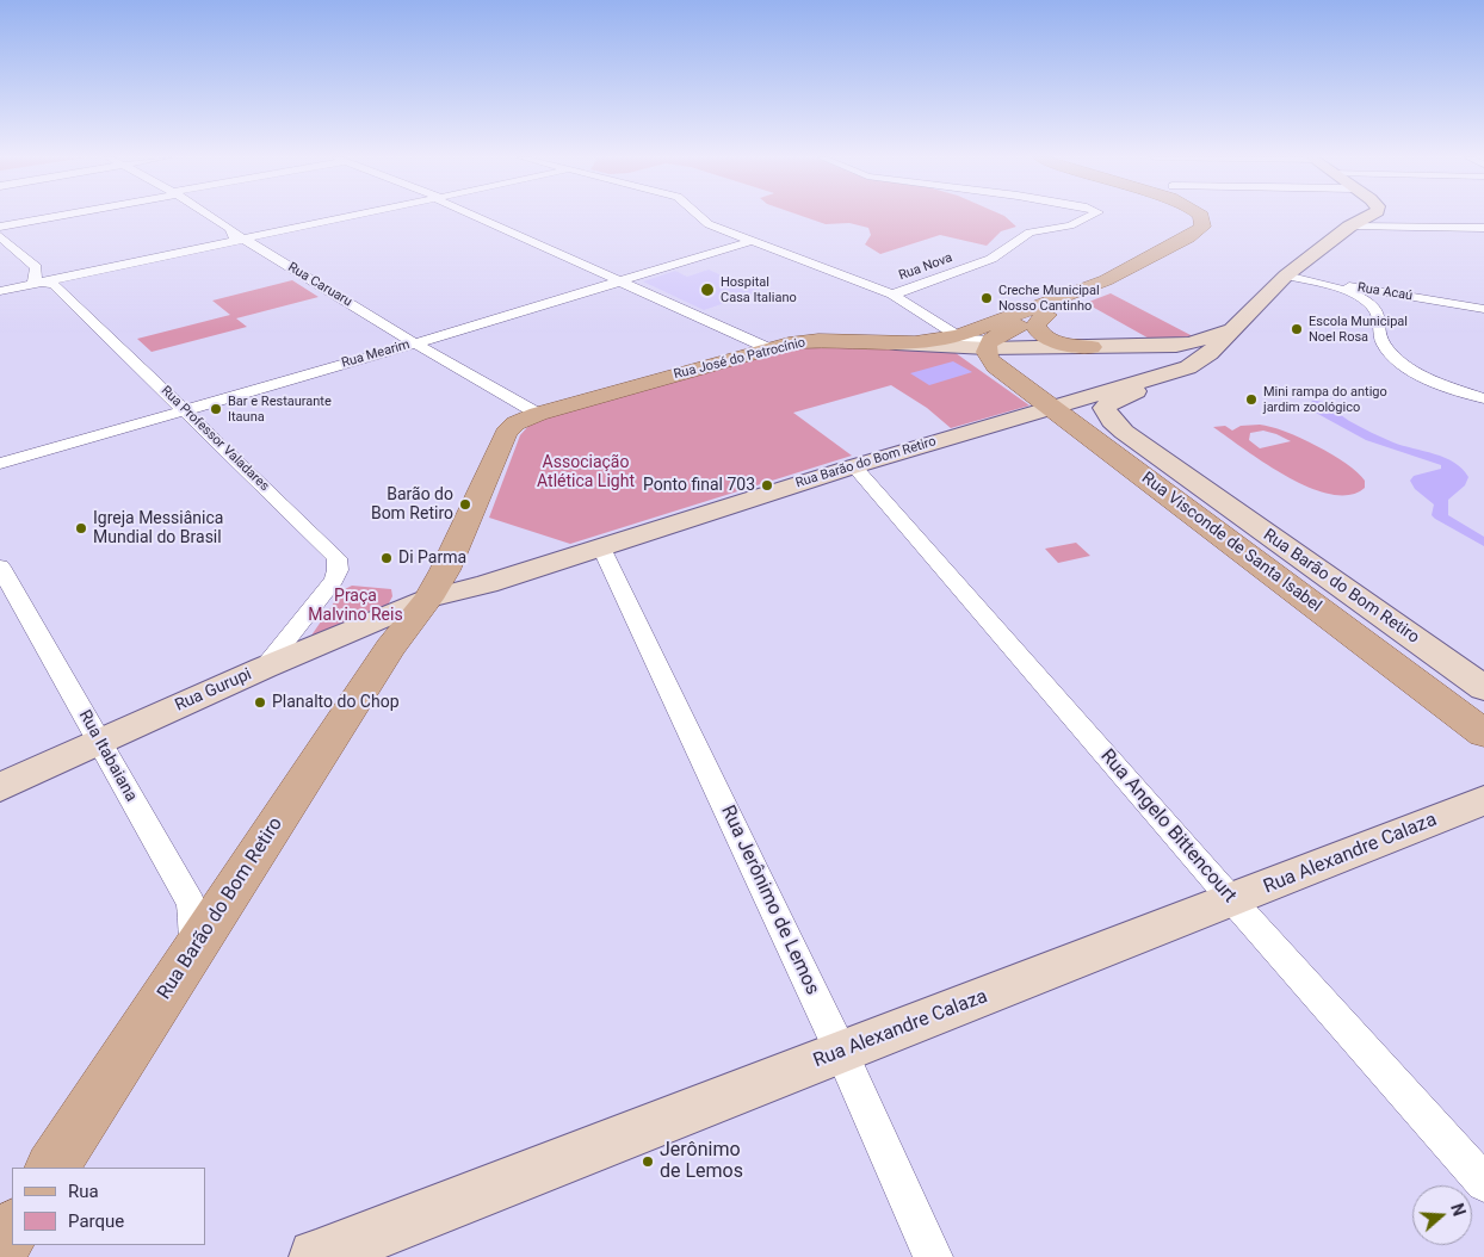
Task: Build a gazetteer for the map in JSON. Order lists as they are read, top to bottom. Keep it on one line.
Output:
{"streets":{"main road":["Rua José do Patrocínio","Rua Barão do Bom Retiro","Rua Visconde de Santa Isabel","Rua Gurupi","Rua Alexandre Calaza"],"street":["Rua Nova","Rua Caruaru","Rua Acaú","Rua Mearim","Rua Professor Valadares","Rua Itabaiana","Rua Angelo Bittencourt","Rua Jerônimo de Lemos"]},"crossings":[["Rua Caruaru","Rua Mearim"],["Rua Caruaru","Rua José do Patrocínio"],["Rua Acaú","Rua Barão do Bom Retiro"],["Rua Mearim","Rua Professor Valadares"],["Rua José do Patrocínio","Rua Barão do Bom Retiro"],["Rua José do Patrocínio","Rua Visconde de Santa Isabel"],["Rua José do Patrocínio","Rua Gurupi"],["Rua Professor Valadares","Rua Gurupi"],["Rua Barão do Bom Retiro","Rua Visconde de Santa Isabel"],["Rua Barão do Bom Retiro","Rua Gurupi"],["Rua Barão do Bom Retiro","Rua Itabaiana"],["Rua Barão do Bom Retiro","Rua Angelo Bittencourt"],["Rua Barão do Bom Retiro","Rua Jerônimo de Lemos"],["Rua Gurupi","Rua Itabaiana"],["Rua Angelo Bittencourt","Rua Alexandre Calaza"],["Rua Alexandre Calaza","Rua Jerônimo de Lemos"]],"parks":["Associação Atlética Light","Praça Malvino Reis"],"places":["Hospital Casa Italiano","Creche Municipal Nosso Cantinho","Escola Municipal Noel Rosa","Mini rampa do antigo jardim zoológico","Bar e Restaurante Itauna","Ponto final 703","Barão do Bom Retiro","Igreja Messiânica Mundial do Brasil","Di Parma","Planalto do Chop","Jerônimo de Lemos"],"legend":["Rua","Parque"],"north":"right"}
